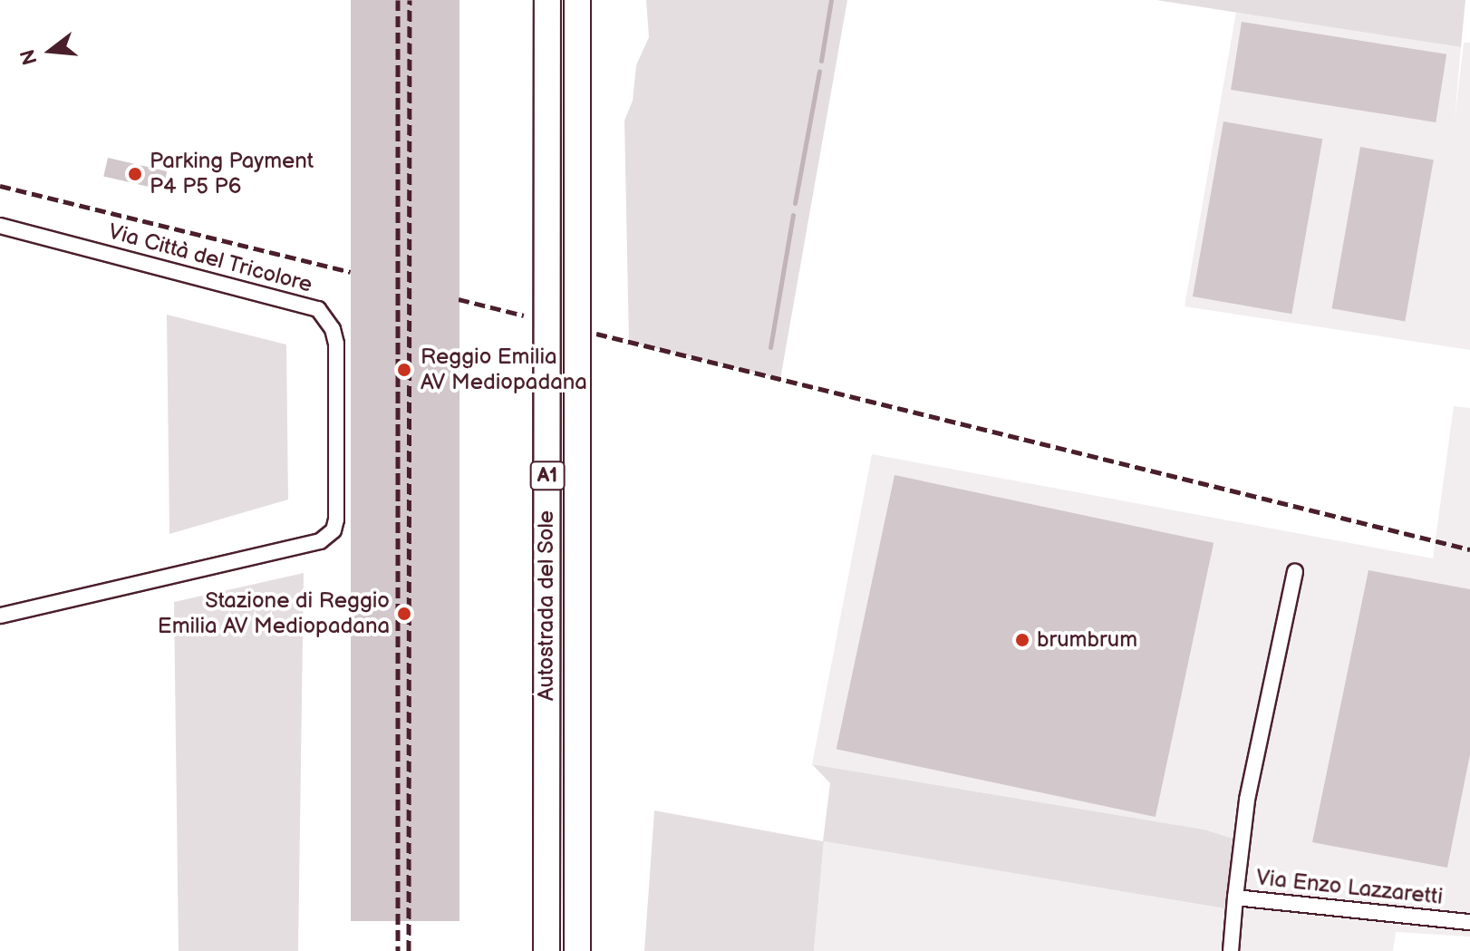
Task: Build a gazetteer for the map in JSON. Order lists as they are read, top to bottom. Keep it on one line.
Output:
{"streets":{"highway":["A1","Autostrada del Sole"],"street":["Via Città del Tricolore","Via Enzo Lazzaretti"]},"places":["Parking Payment P4 P5 P6","Reggio Emilia AV Mediopadana","Stazione di Reggio Emilia AV Mediopadana","brumbrum"],"north":"left"}
